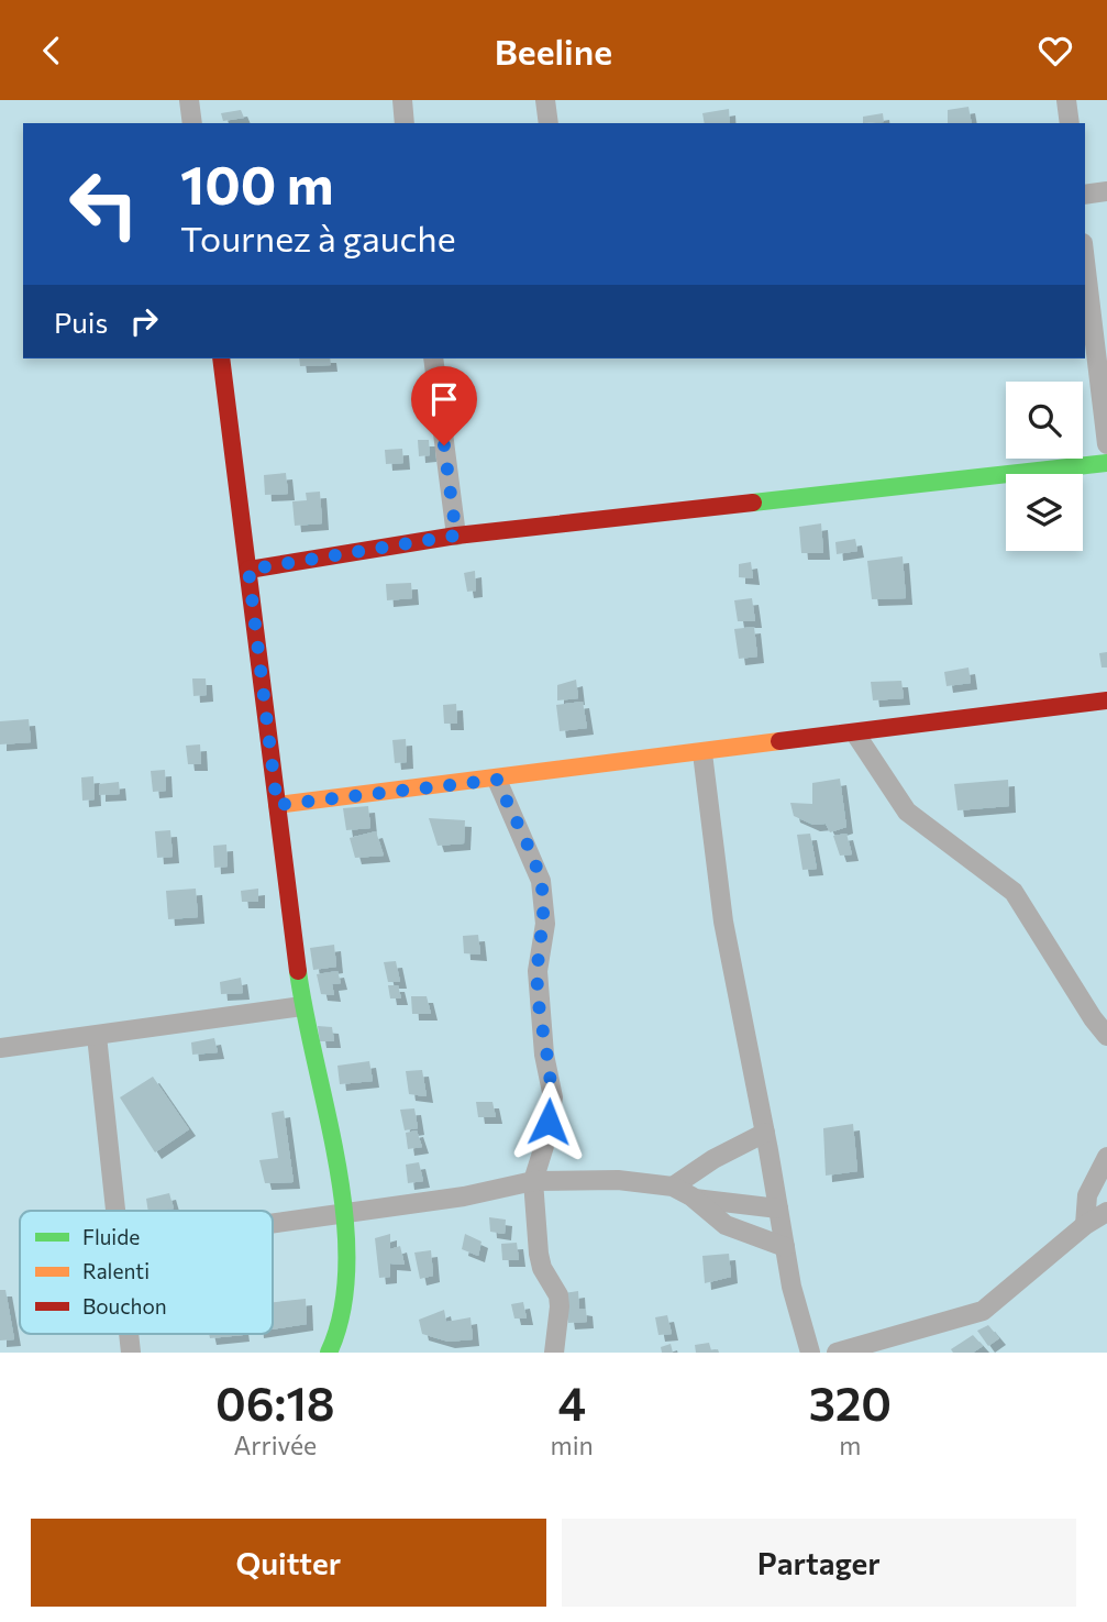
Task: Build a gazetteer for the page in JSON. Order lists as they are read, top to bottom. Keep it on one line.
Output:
{"legend":["Fluide","Ralenti","Bouchon"],"page":{"header":"Beeline","turn":["100 m","Tournez à gauche"],"then":"Puis","eta":["06:18","Arrivée","4","min","320","m"],"buttons":["Quitter","Partager"]}}
